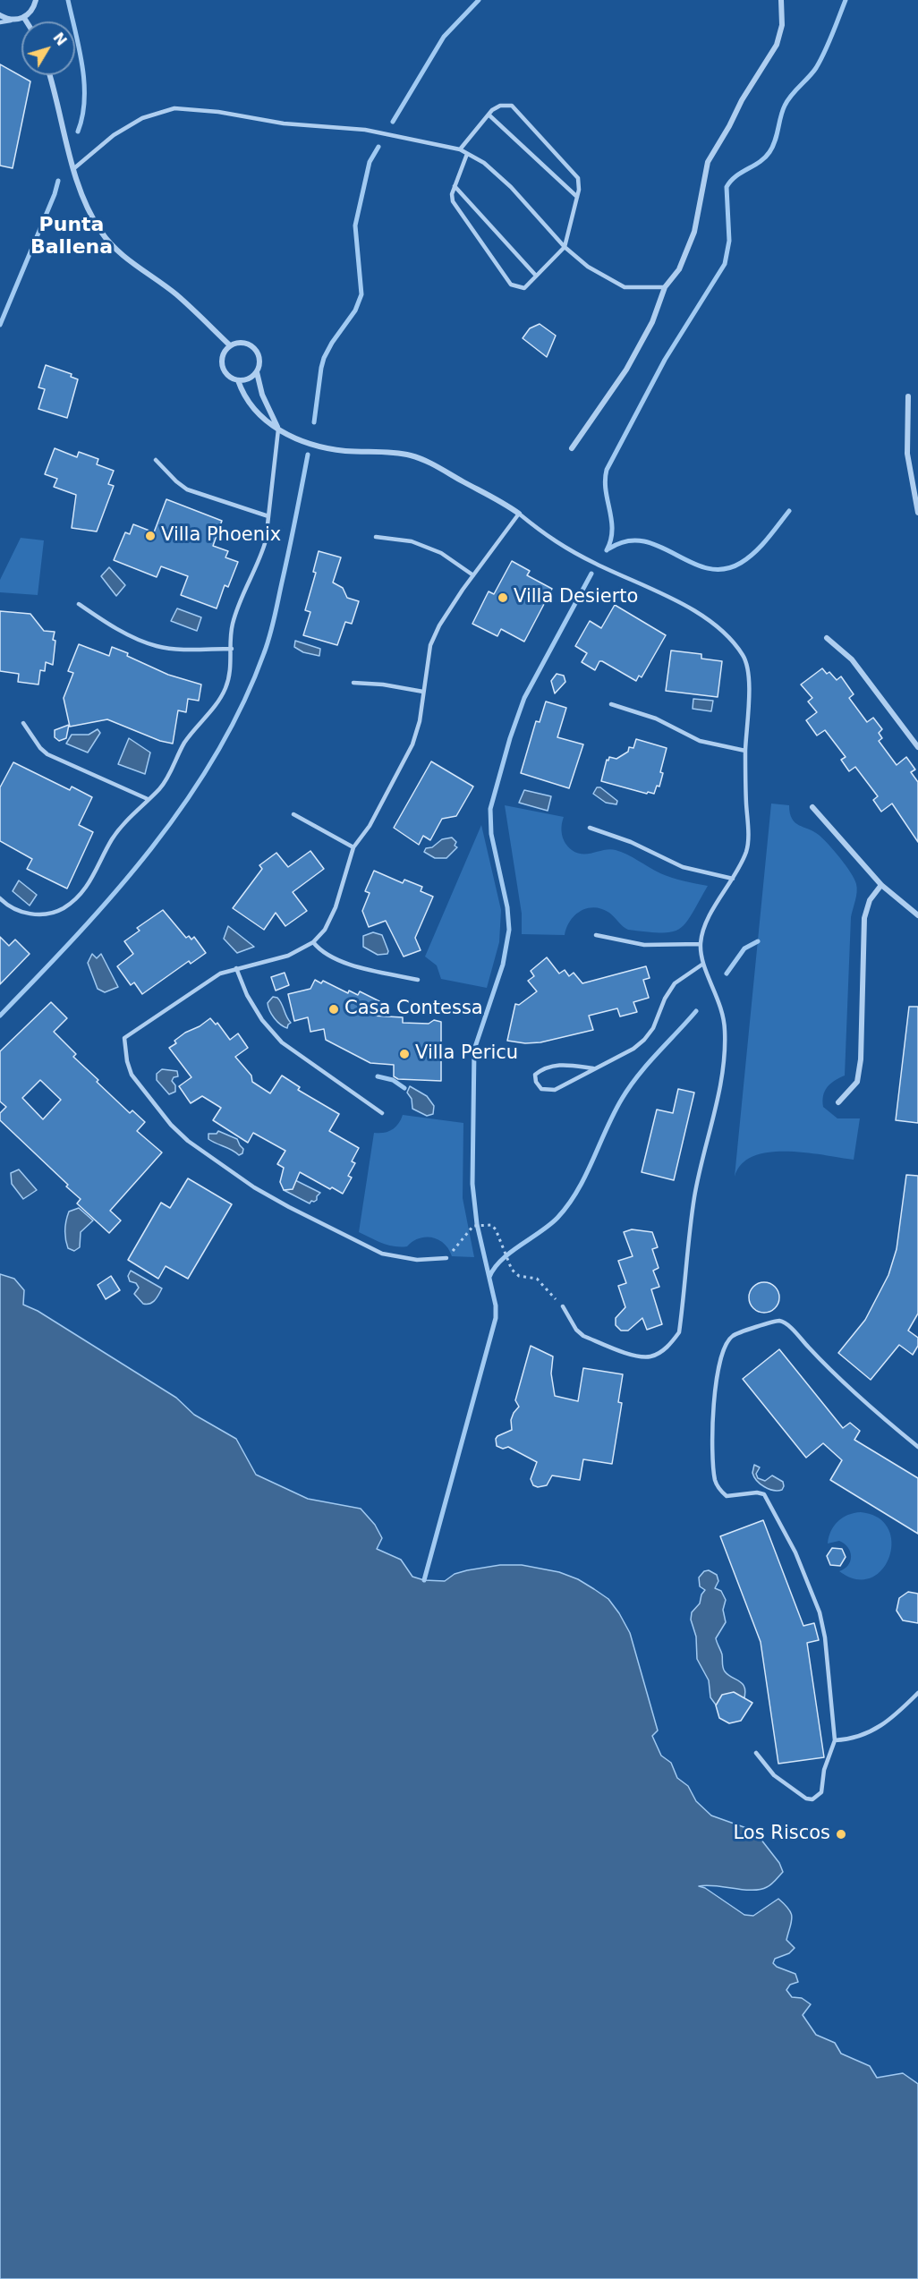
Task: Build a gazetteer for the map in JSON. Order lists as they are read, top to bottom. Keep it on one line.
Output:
{"districts":["Punta Ballena"],"places":["Villa Phoenix","Villa Desierto","Casa Contessa","Villa Pericu","Los Riscos"],"north":"top right"}
